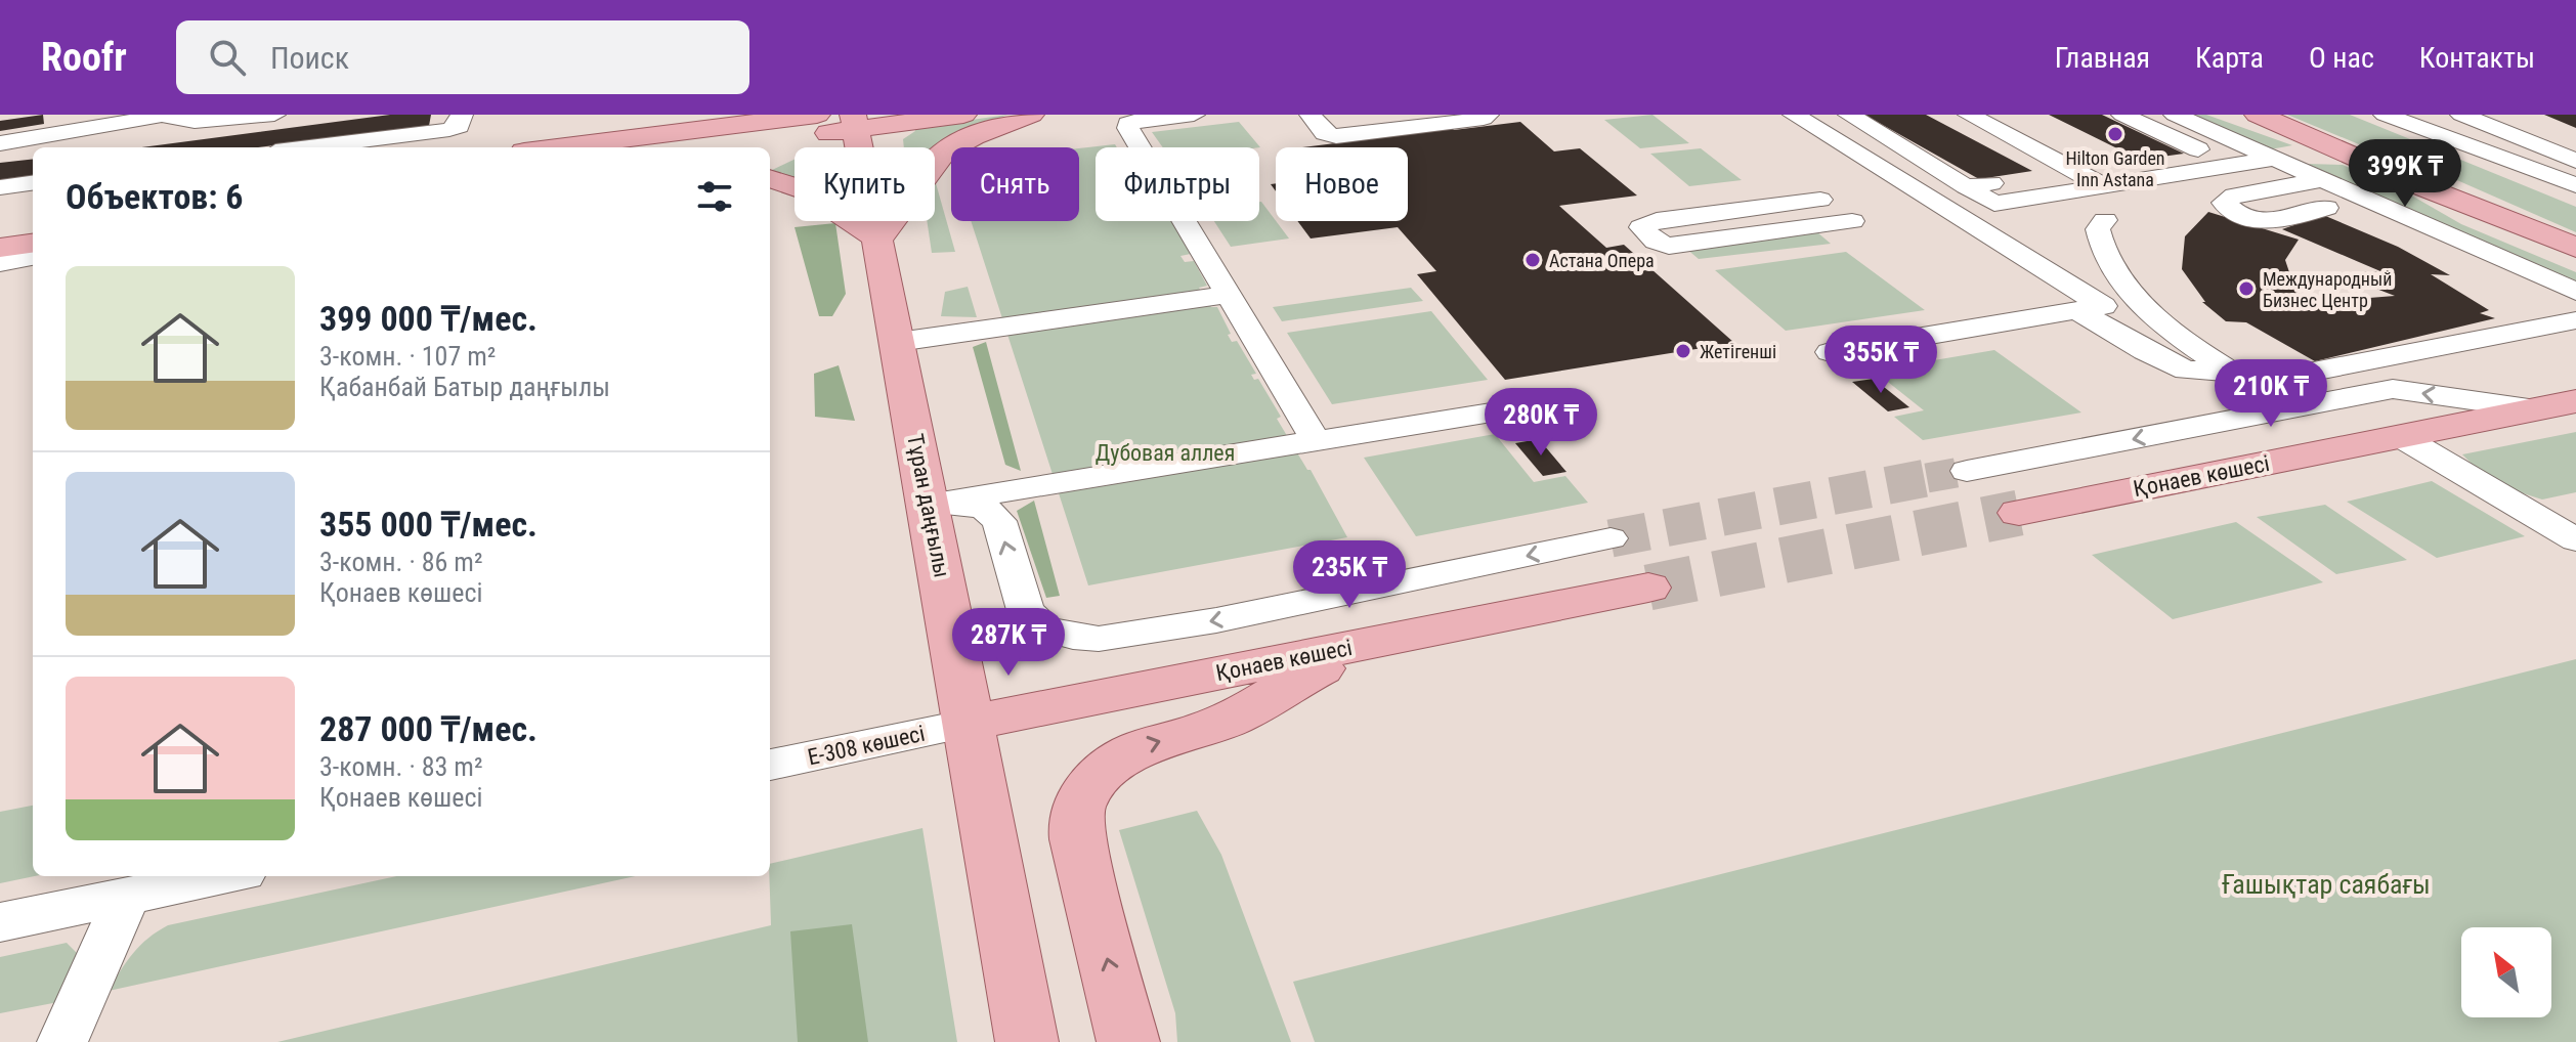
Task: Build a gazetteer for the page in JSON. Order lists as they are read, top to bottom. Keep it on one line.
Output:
{"streets":{"main road":["Қонаев көшесі","Тұран даңғылы"],"street":["Е-308 көшесі"]},"crossings":[["Қонаев көшесі","Тұран даңғылы"],["Қонаев көшесі","Е-308 көшесі"],["Тұран даңғылы","Е-308 көшесі"]],"parks":["Дубовая аллея","Ғашықтар саябағы"],"places":["Hilton Garden Inn Astana","Астана Опера","Международный Бизнес Центр","Жетігенші"],"north":"top left","page":{"header":"Roofr","search":"Поиск","nav":["Главная","Карта","О нас","Контакты"],"price":["399K ₸","355K ₸","210K ₸","280K ₸","235K ₸","287K ₸"],"chip":["Купить","Снять","Фильтры","Новое"],"heading":"Объектов: 6","list":[{"name":"399 000 ₸/мес.","note":"3-комн. · 107 m² · Қабанбай Батыр даңғылы"},{"name":"355 000 ₸/мес.","note":"3-комн. · 86 m² · Қонаев көшесі"},{"name":"287 000 ₸/мес.","note":"3-комн. · 83 m² · Қонаев көшесі"}]}}
